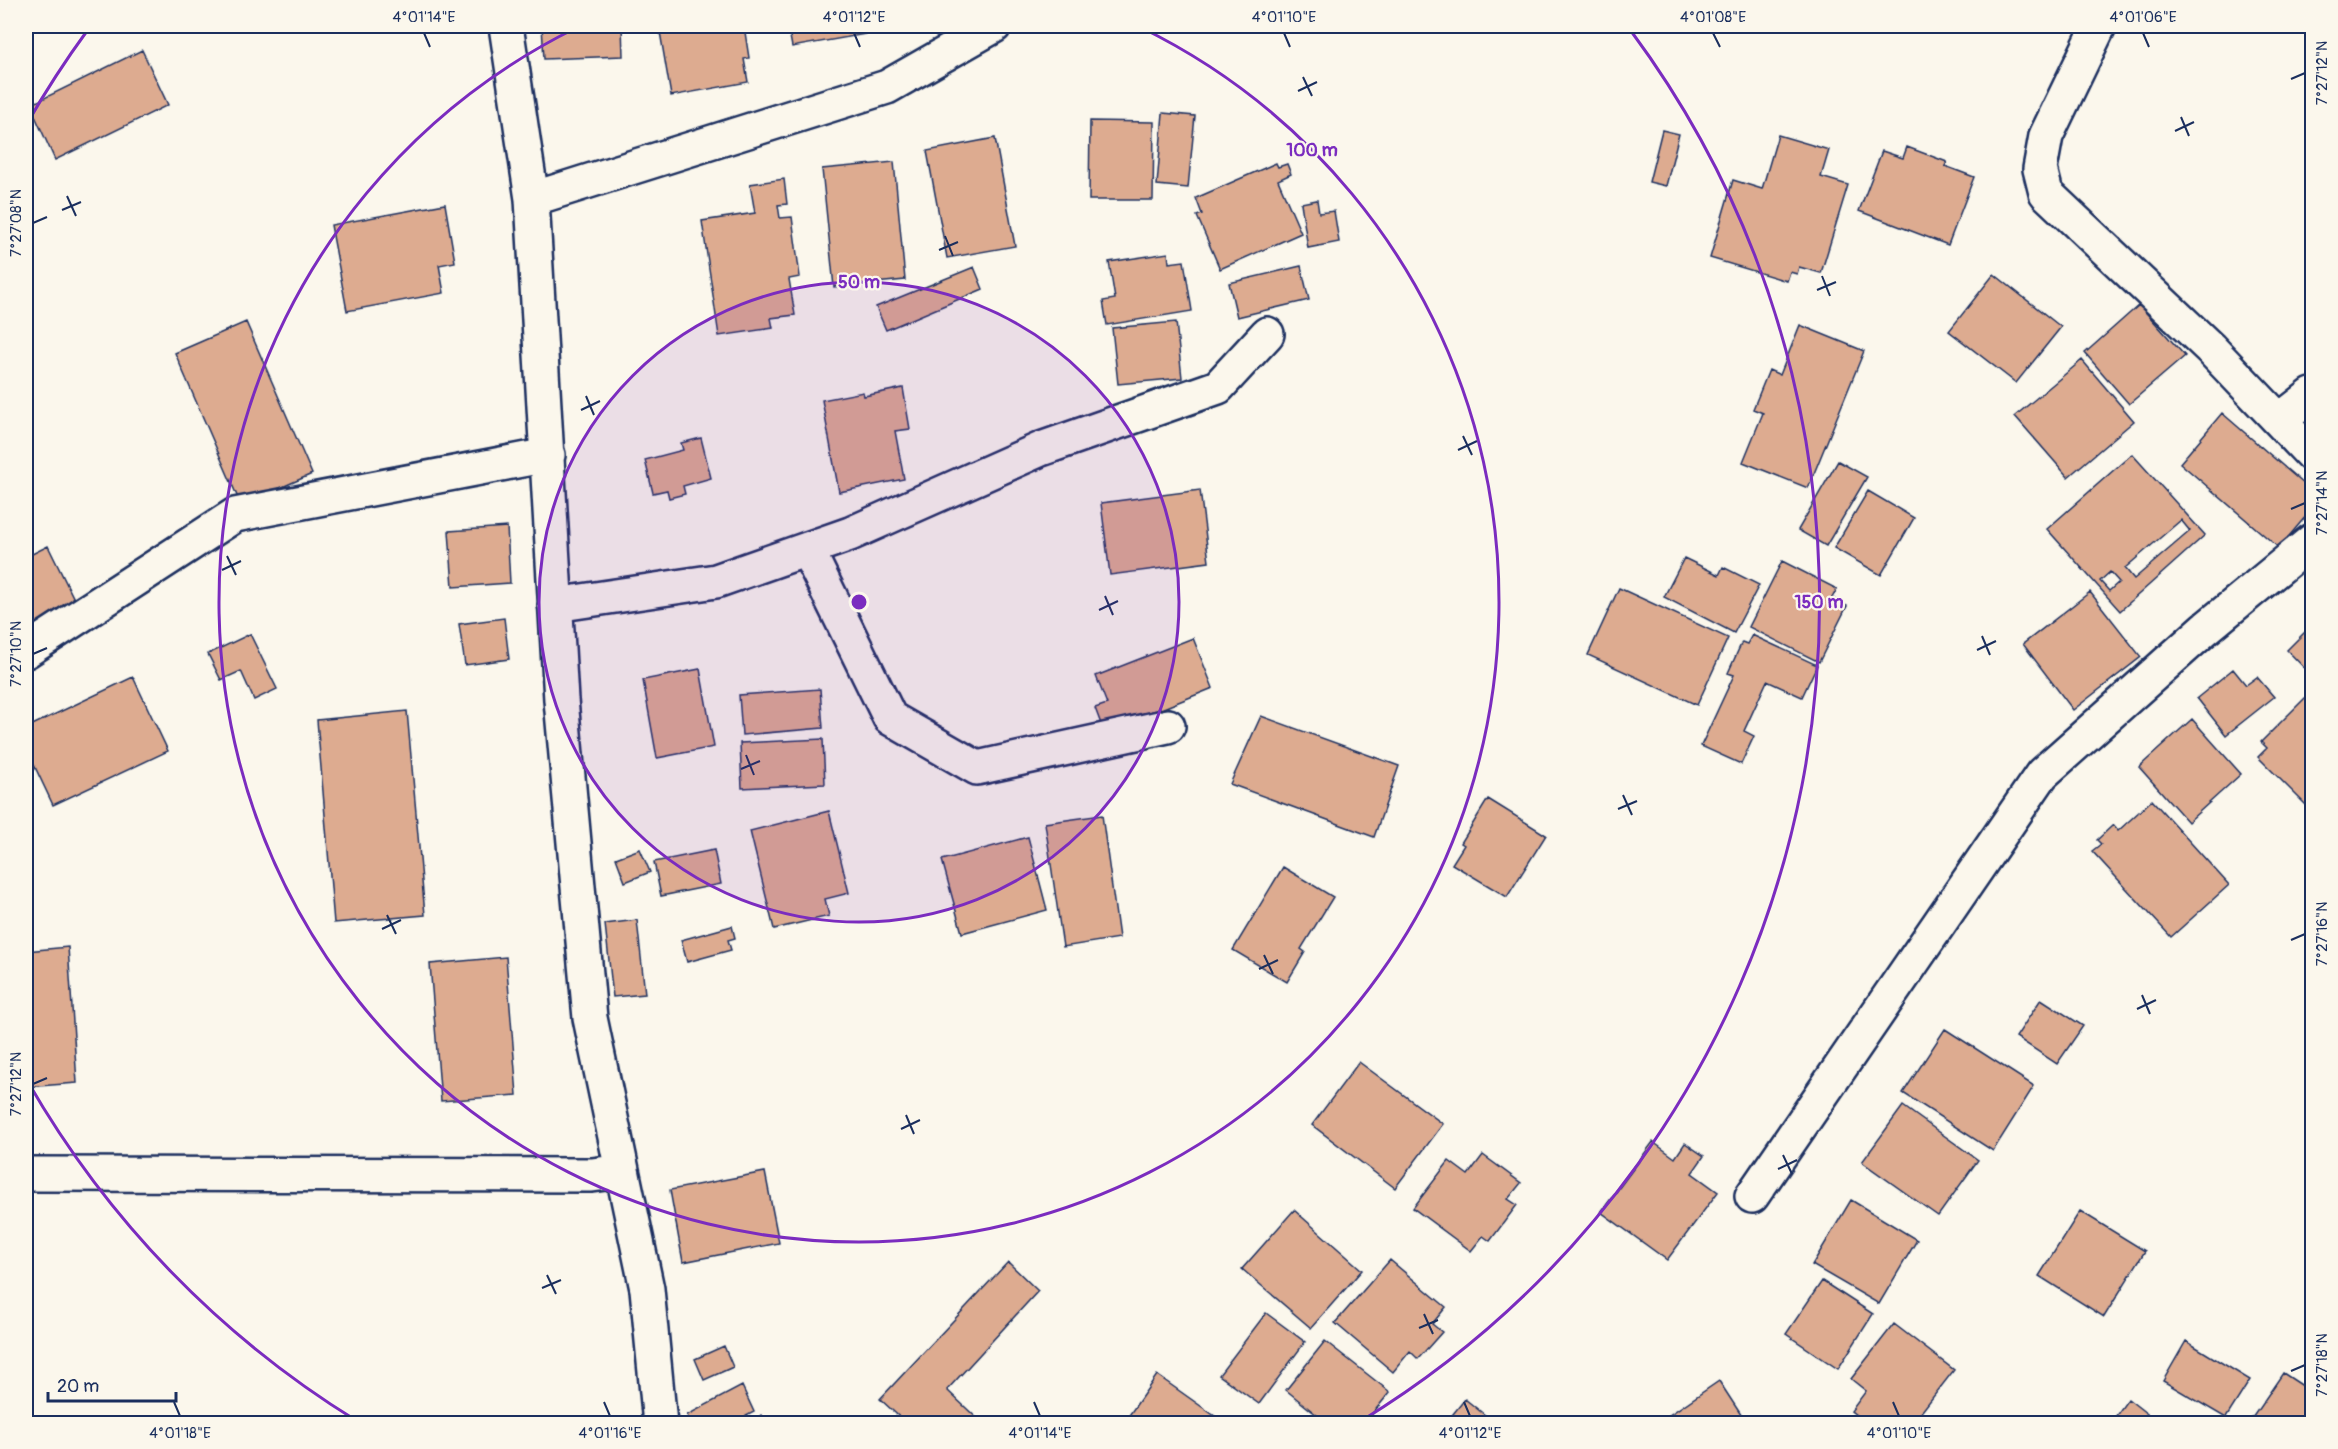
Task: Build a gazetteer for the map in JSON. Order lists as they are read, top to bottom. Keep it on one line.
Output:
{"scale_bar":"20 m","coordinates":["4°01'14\"E","4°01'12\"E","4°01'10\"E","4°01'08\"E","4°01'06\"E","7°27'12\"N","7°27'08\"N","7°27'14\"N","7°27'10\"N","7°27'16\"N","7°27'18\"N","4°01'18\"E","4°01'16\"E"],"rings":["100 m","50 m","150 m"]}
